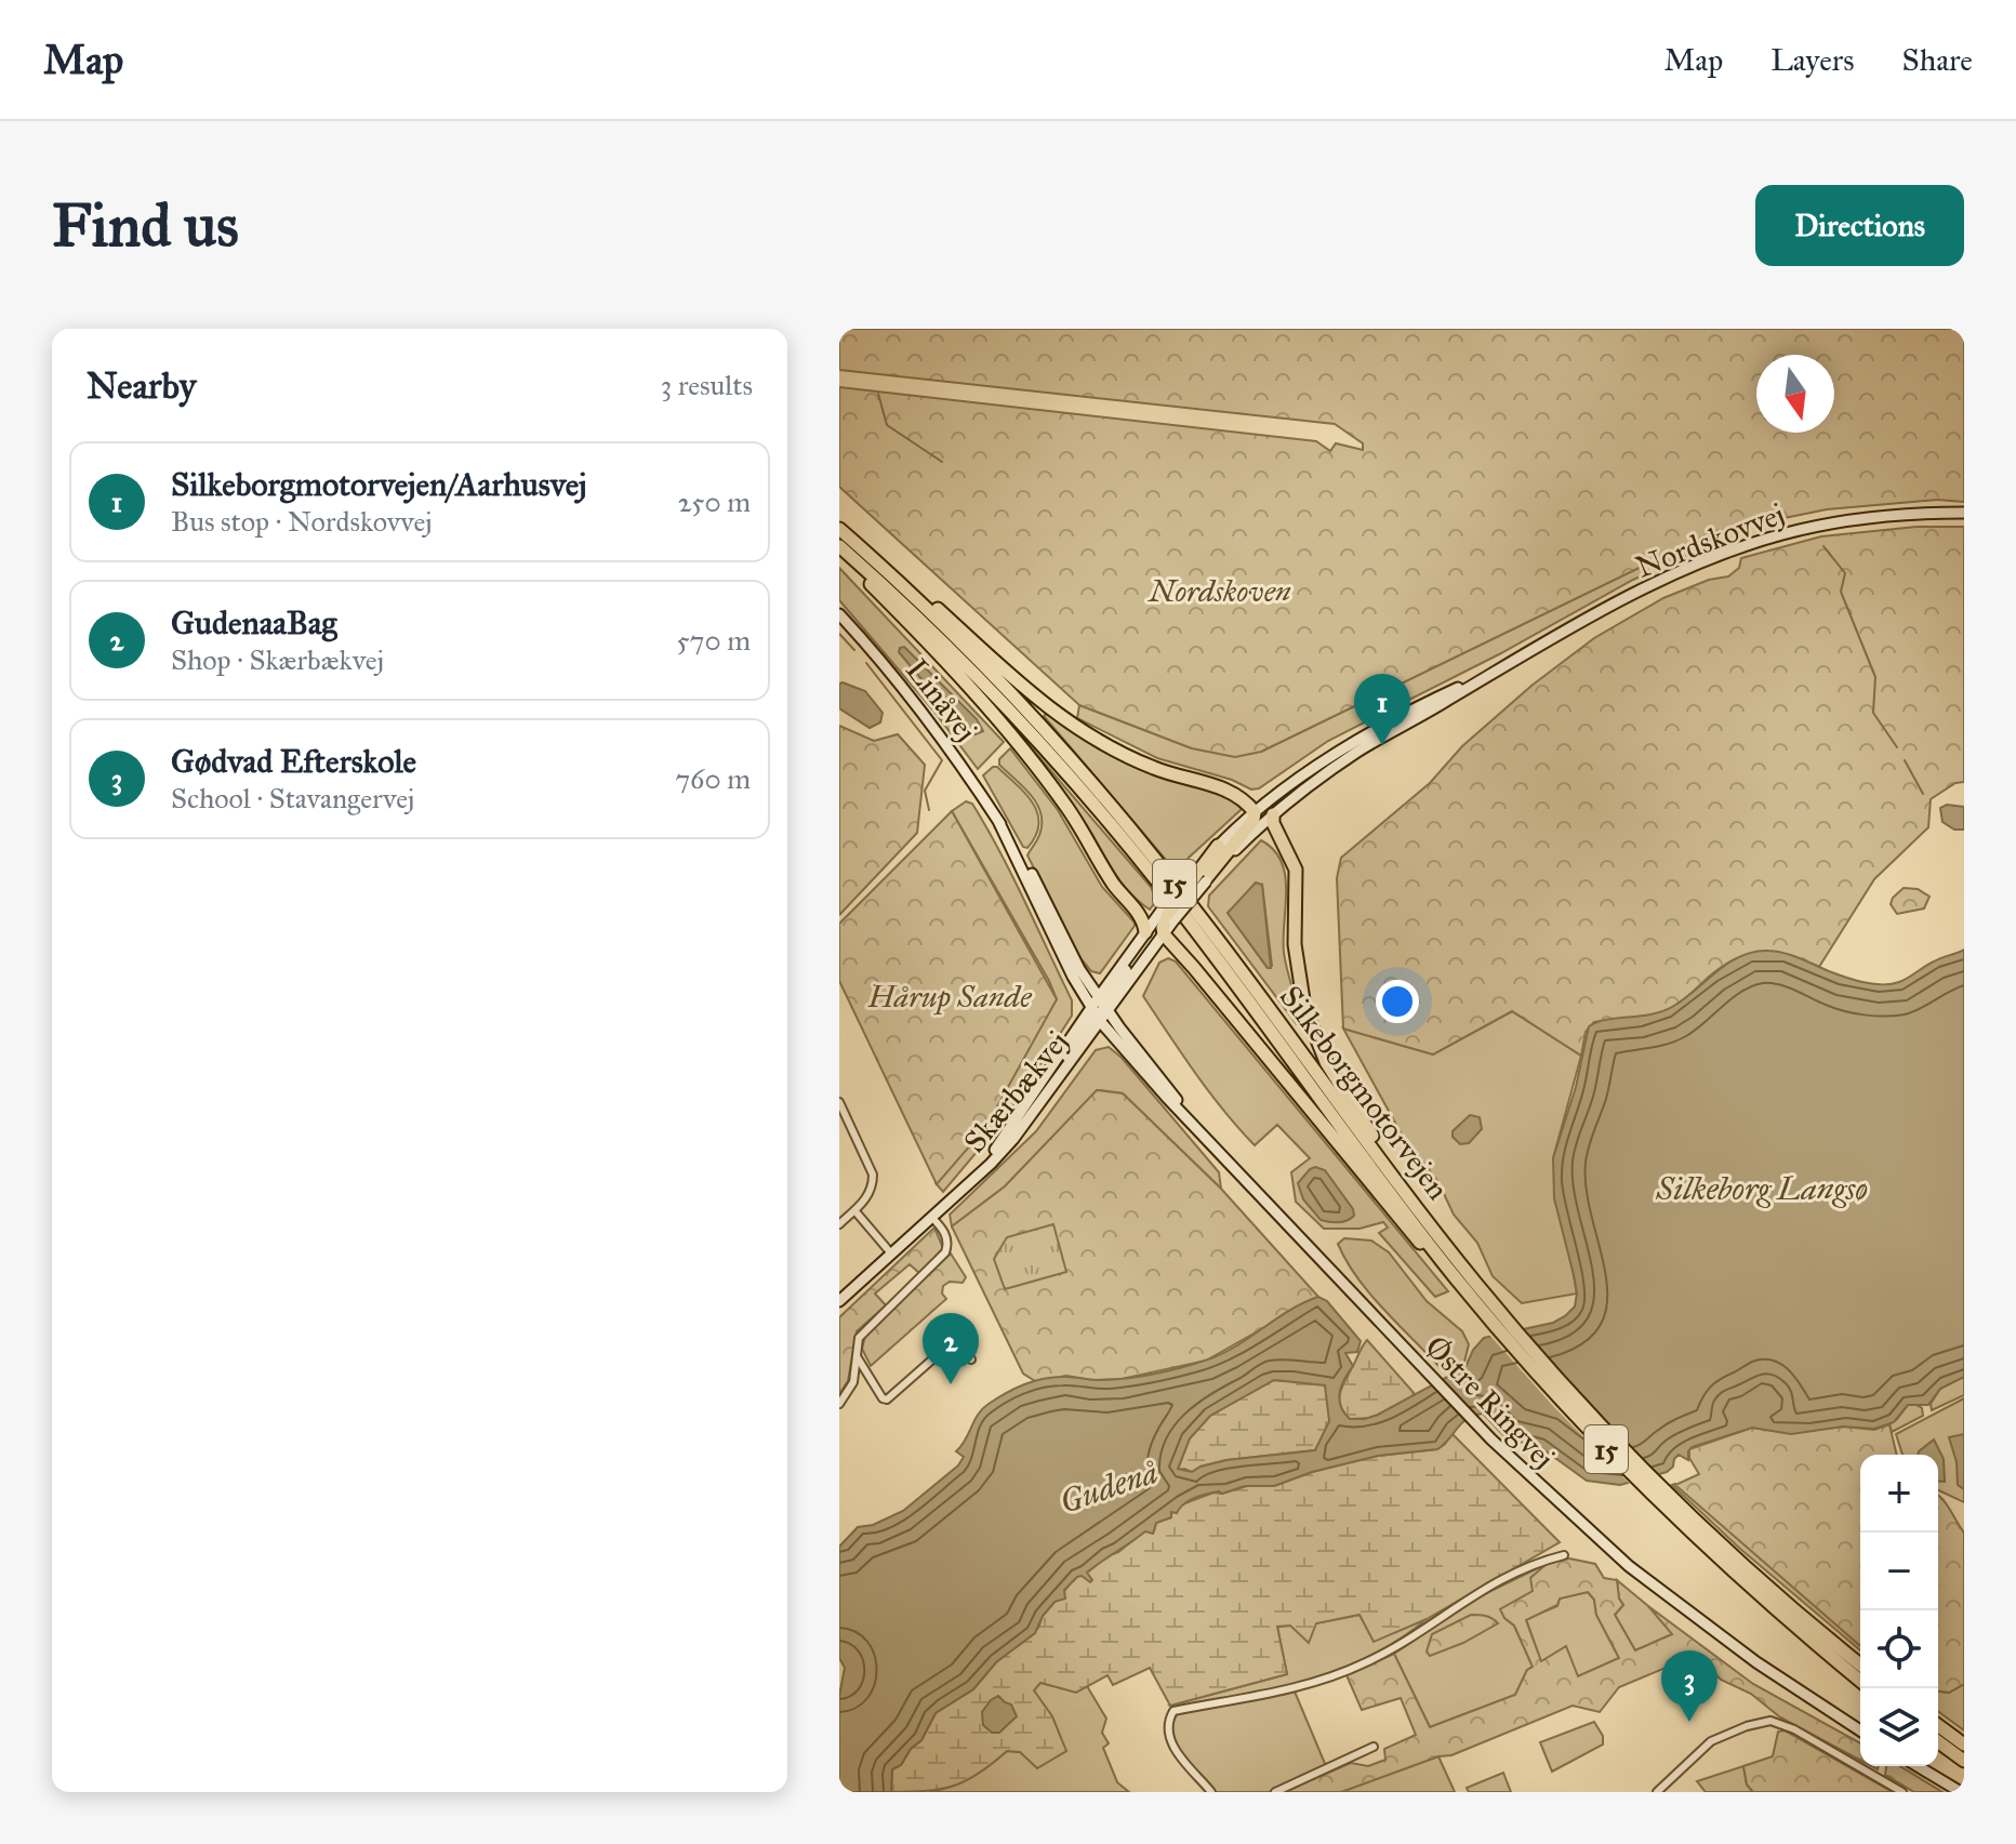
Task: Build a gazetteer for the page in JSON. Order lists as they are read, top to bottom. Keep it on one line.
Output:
{"streets":{"highway":["15","Silkeborgmotorvejen"],"main road":["Nordskovvej","Linåvej","Skærbækvej","Østre Ringvej"]},"crossings":[["Linåvej","Skærbækvej"],["Linåvej","Østre Ringvej"],["Skærbækvej","Østre Ringvej"]],"water":["Silkeborg Langsø","Gudenå"],"parks":["Nordskoven","Hårup Sande"],"north":"bottom","page":{"header":"Map","nav":["Map","Layers","Share"],"buttons":"Directions","title":"Find us","heading":["Nearby","3 results"],"list":[{"mark":"1","name":"Silkeborgmotorvejen/Aarhusvej","note":"Bus stop · Nordskovvej","value":"250 m"},{"mark":"2","name":"GudenaaBag","note":"Shop · Skærbækvej","value":"570 m"},{"mark":"3","name":"Gødvad Efterskole","note":"School · Stavangervej","value":"760 m"}],"pins":["1","2","3"],"map_buttons":["+","−"]}}
